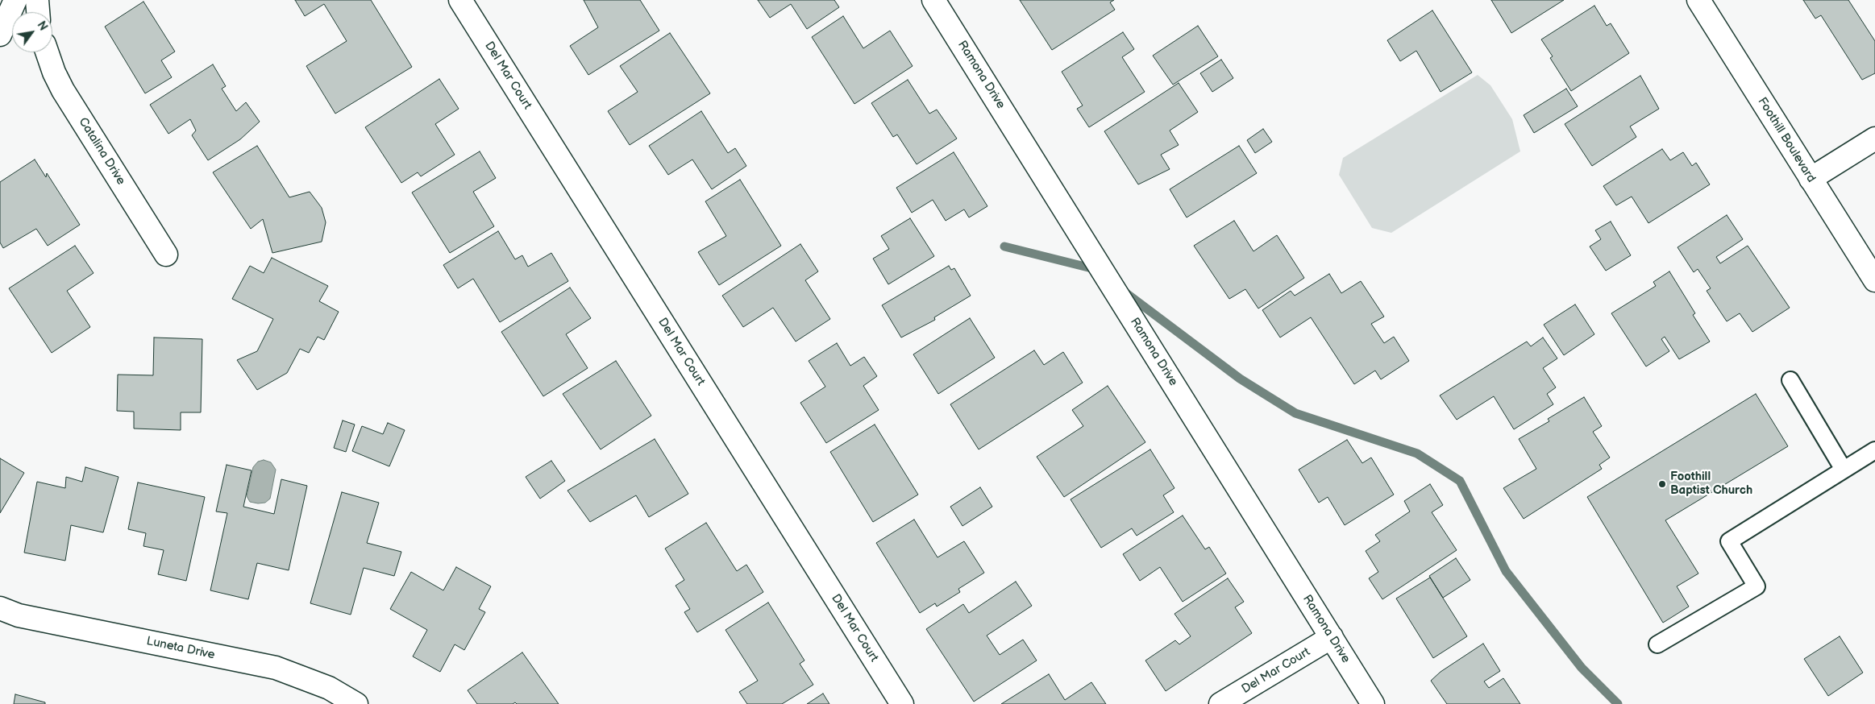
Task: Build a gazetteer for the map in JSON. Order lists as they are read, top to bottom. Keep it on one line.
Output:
{"streets":{"street":["Ramona Drive","Del Mar Court","Foothill Boulevard","Catalina Drive","Luneta Drive"]},"crossings":[["Ramona Drive","Del Mar Court"]],"places":["Foothill Baptist Church"],"north":"top right"}
